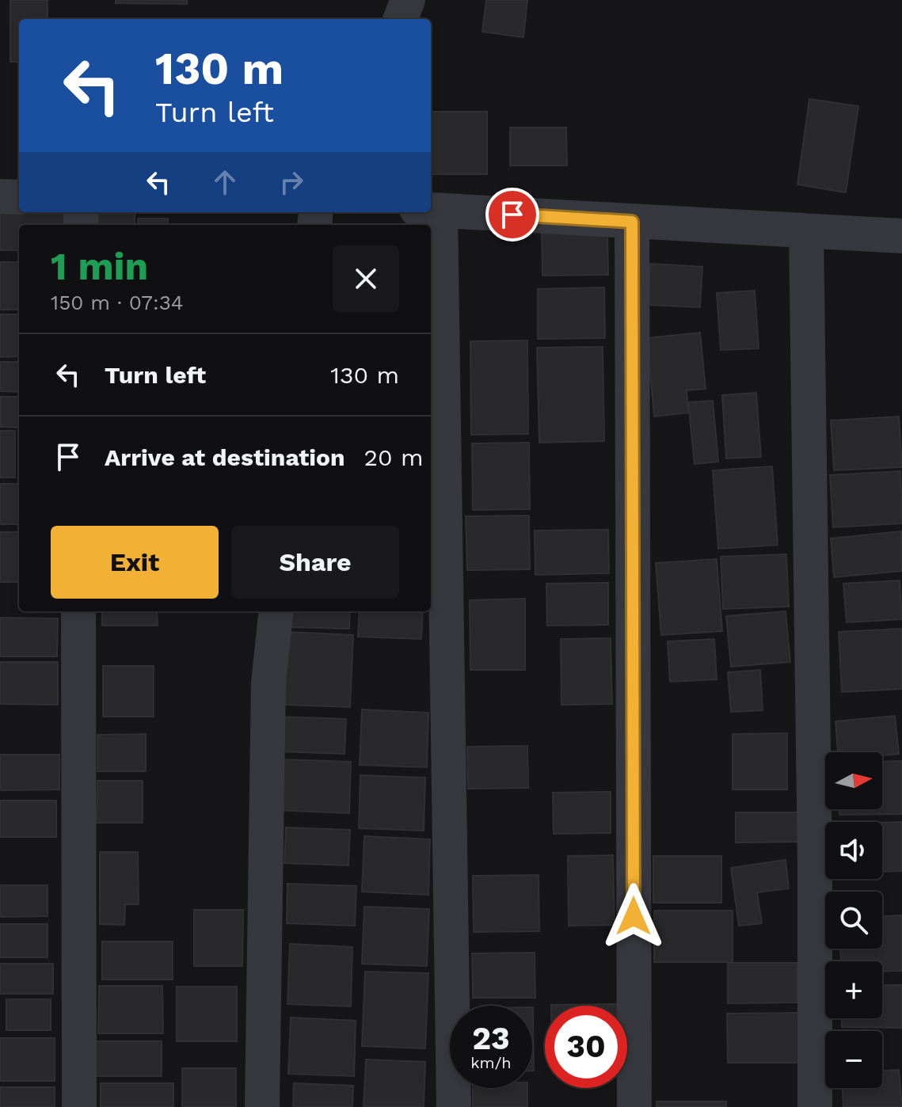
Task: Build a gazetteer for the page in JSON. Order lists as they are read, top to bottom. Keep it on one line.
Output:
{"north":"right","page":{"turn":["130 m","Turn left"],"heading":["1 min","150 m · 07:34"],"list":[{"name":"Turn left","value":"130 m"},{"name":"Arrive at destination","value":"20 m"}],"buttons":["Exit","Share"],"map_buttons":["+","−"],"speed":"23 km/h","limit":"30"}}
